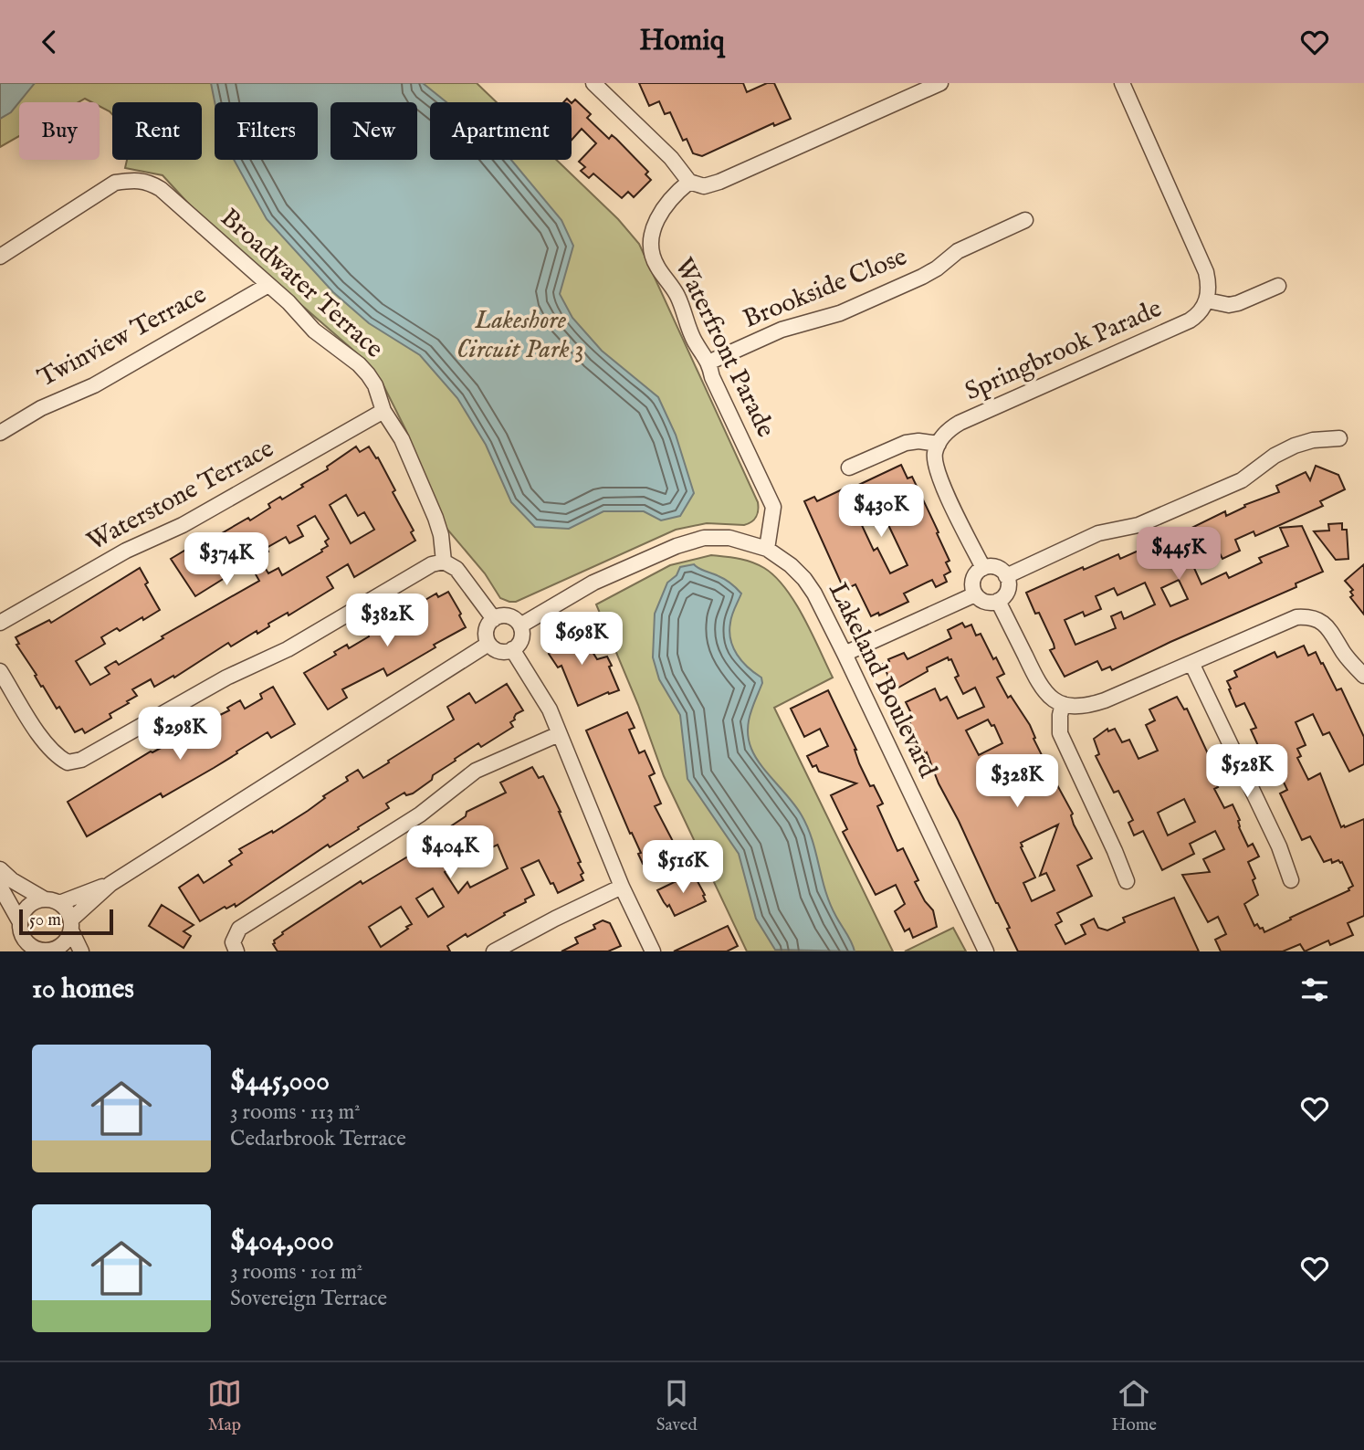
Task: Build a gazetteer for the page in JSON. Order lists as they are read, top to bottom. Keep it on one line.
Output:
{"streets":{"street":["Broadwater Terrace","Brookside Close","Twinview Terrace","Waterfront Parade","Springbrook Parade","Waterstone Terrace","Lakeland Boulevard"]},"crossings":[["Broadwater Terrace","Twinview Terrace"],["Broadwater Terrace","Waterstone Terrace"],["Brookside Close","Waterfront Parade"],["Waterfront Parade","Lakeland Boulevard"]],"parks":["Lakeshore Circuit Park 3"],"scale_bar":"50 m","page":{"header":"Homiq","chip":["Buy","Rent","Filters","New","Apartment"],"price":["$430K","$445K","$374K","$382K","$698K","$298K","$528K","$328K","$404K","$516K"],"scale":"50 m","heading":"10 homes","list":[{"name":"$445,000","note":"3 rooms · 113 m² · Cedarbrook Terrace"},{"name":"$404,000","note":"3 rooms · 101 m² · Sovereign Terrace"}],"tabs":["Map","Saved","Home"]}}
